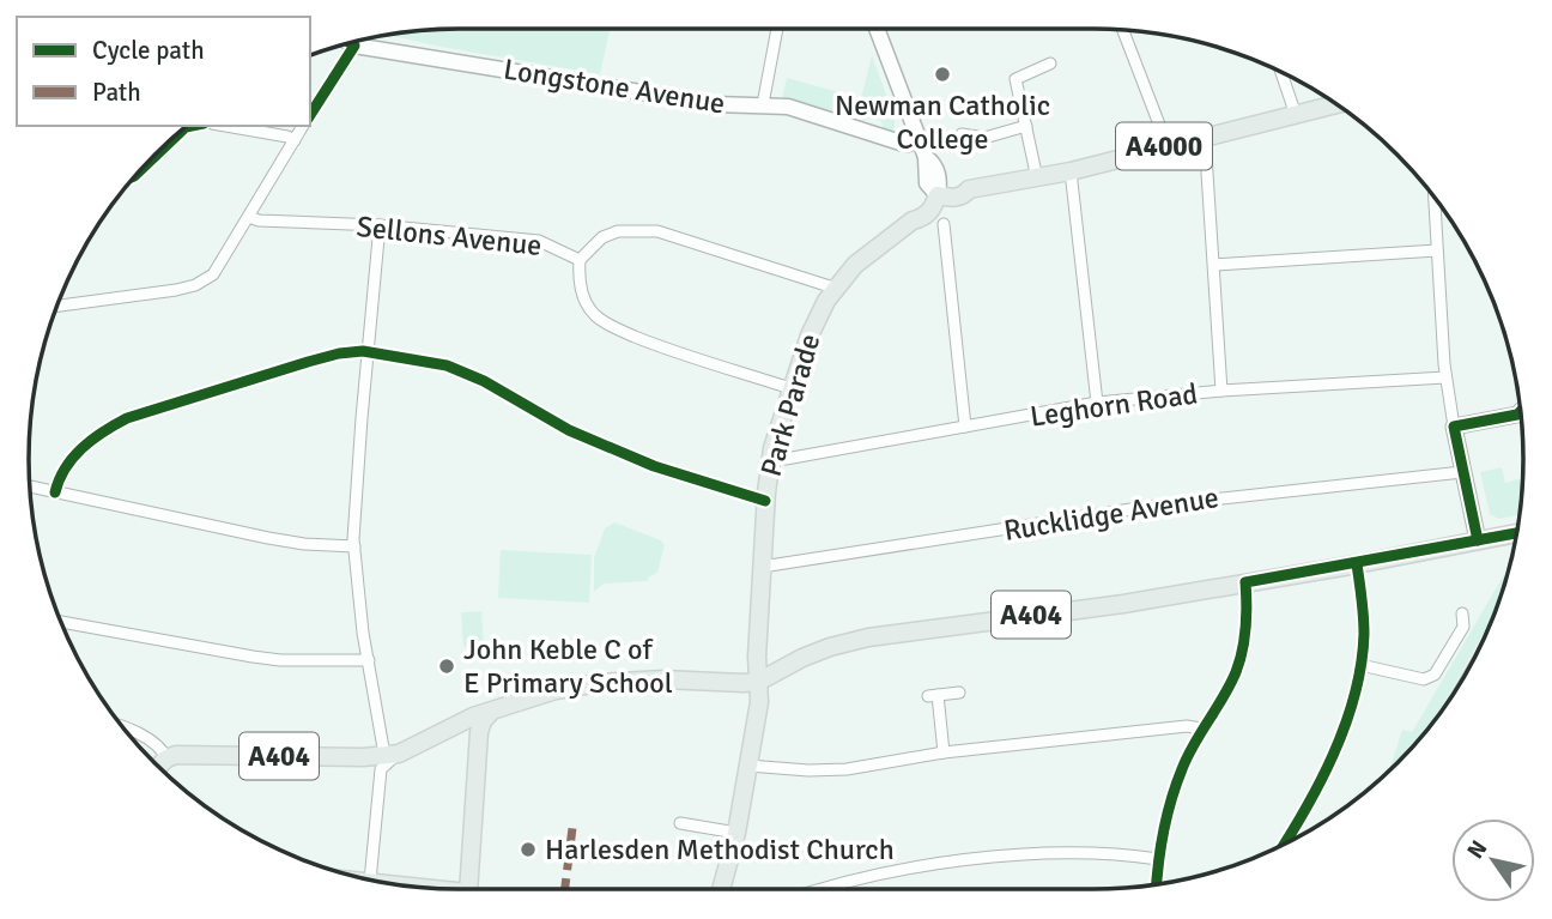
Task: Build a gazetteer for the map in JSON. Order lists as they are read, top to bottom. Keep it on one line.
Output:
{"streets":{"main road":["A4000","Park Parade","A404"],"street":["Longstone Avenue","Sellons Avenue","Leghorn Road","Rucklidge Avenue"]},"crossings":[["A4000","Park Parade"],["Sellons Avenue","Park Parade"],["Park Parade","Rucklidge Avenue"],["Park Parade","A404"]],"places":["Newman Catholic College","John Keble C of E Primary School","Harlesden Methodist Church"],"legend":["Cycle path","Path"],"north":"top left"}
